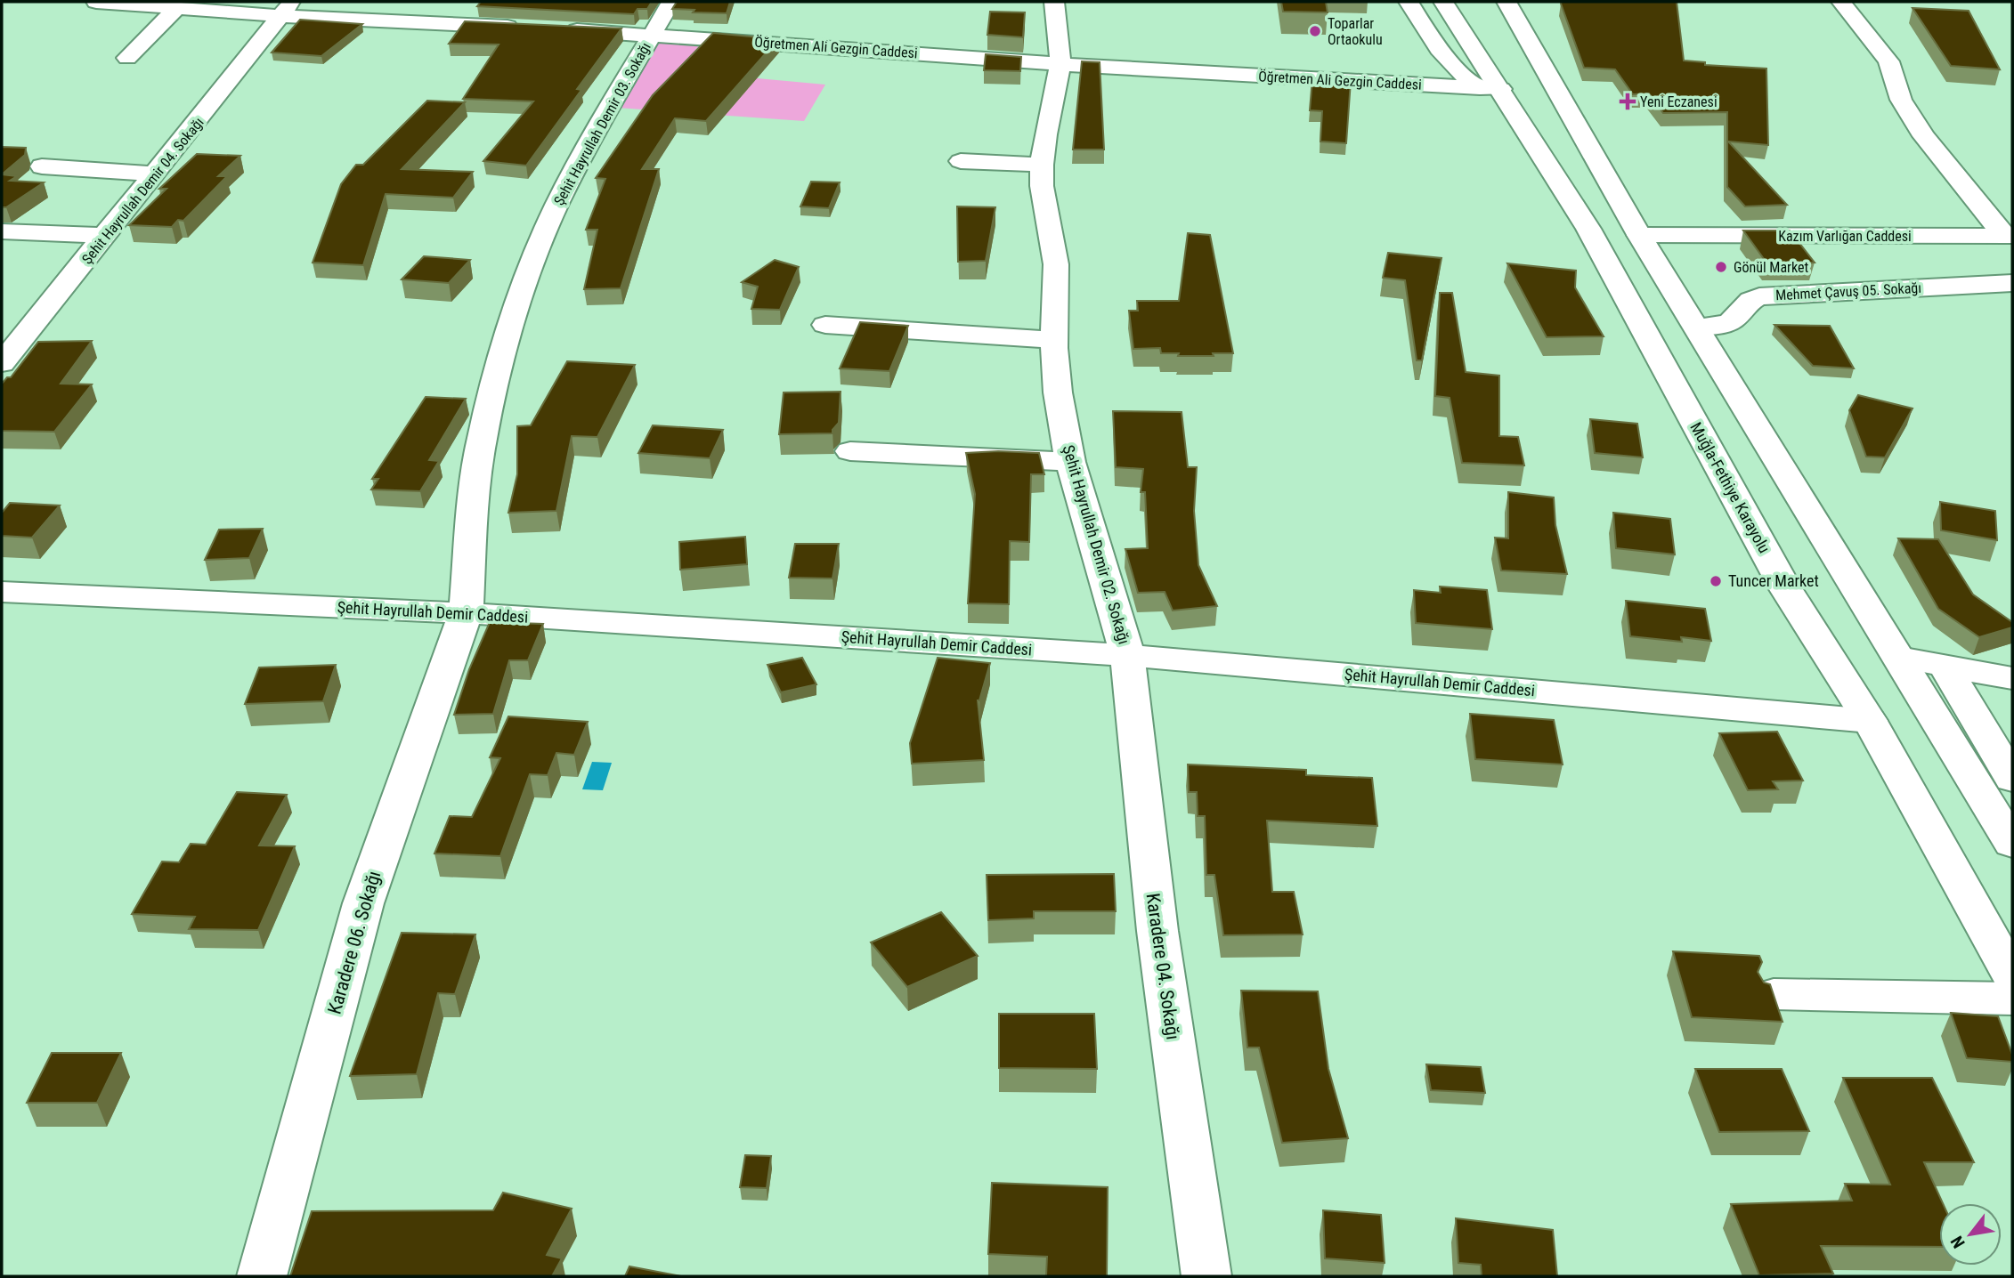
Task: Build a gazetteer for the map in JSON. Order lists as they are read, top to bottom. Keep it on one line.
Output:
{"streets":{"main road":["Öğretmen Ali Gezgin Caddesi","Şehit Hayrullah Demir 03. Sokağı","Şehit Hayrullah Demir 04. Sokağı","Kazım Varlığan Caddesi","Mehmet Çavuş 05. Sokağı","Muğla-Fethiye Karayolu","Şehit Hayrullah Demir 02. Sokağı","Şehit Hayrullah Demir Caddesi","Karadere 06. Sokağı","Karadere 04. Sokağı"]},"crossings":[["Öğretmen Ali Gezgin Caddesi","Şehit Hayrullah Demir 03. Sokağı"],["Öğretmen Ali Gezgin Caddesi","Muğla-Fethiye Karayolu"],["Öğretmen Ali Gezgin Caddesi","Şehit Hayrullah Demir 02. Sokağı"],["Şehit Hayrullah Demir 03. Sokağı","Şehit Hayrullah Demir Caddesi"],["Şehit Hayrullah Demir 03. Sokağı","Karadere 06. Sokağı"],["Muğla-Fethiye Karayolu","Şehit Hayrullah Demir Caddesi"],["Şehit Hayrullah Demir 02. Sokağı","Şehit Hayrullah Demir Caddesi"],["Şehit Hayrullah Demir 02. Sokağı","Karadere 04. Sokağı"],["Şehit Hayrullah Demir Caddesi","Karadere 06. Sokağı"],["Şehit Hayrullah Demir Caddesi","Karadere 04. Sokağı"]],"places":{"other":["Toparlar Ortaokulu","Gönül Market","Tuncer Market"],"health":["Yeni Eczanesi"]},"north":"bottom left"}
